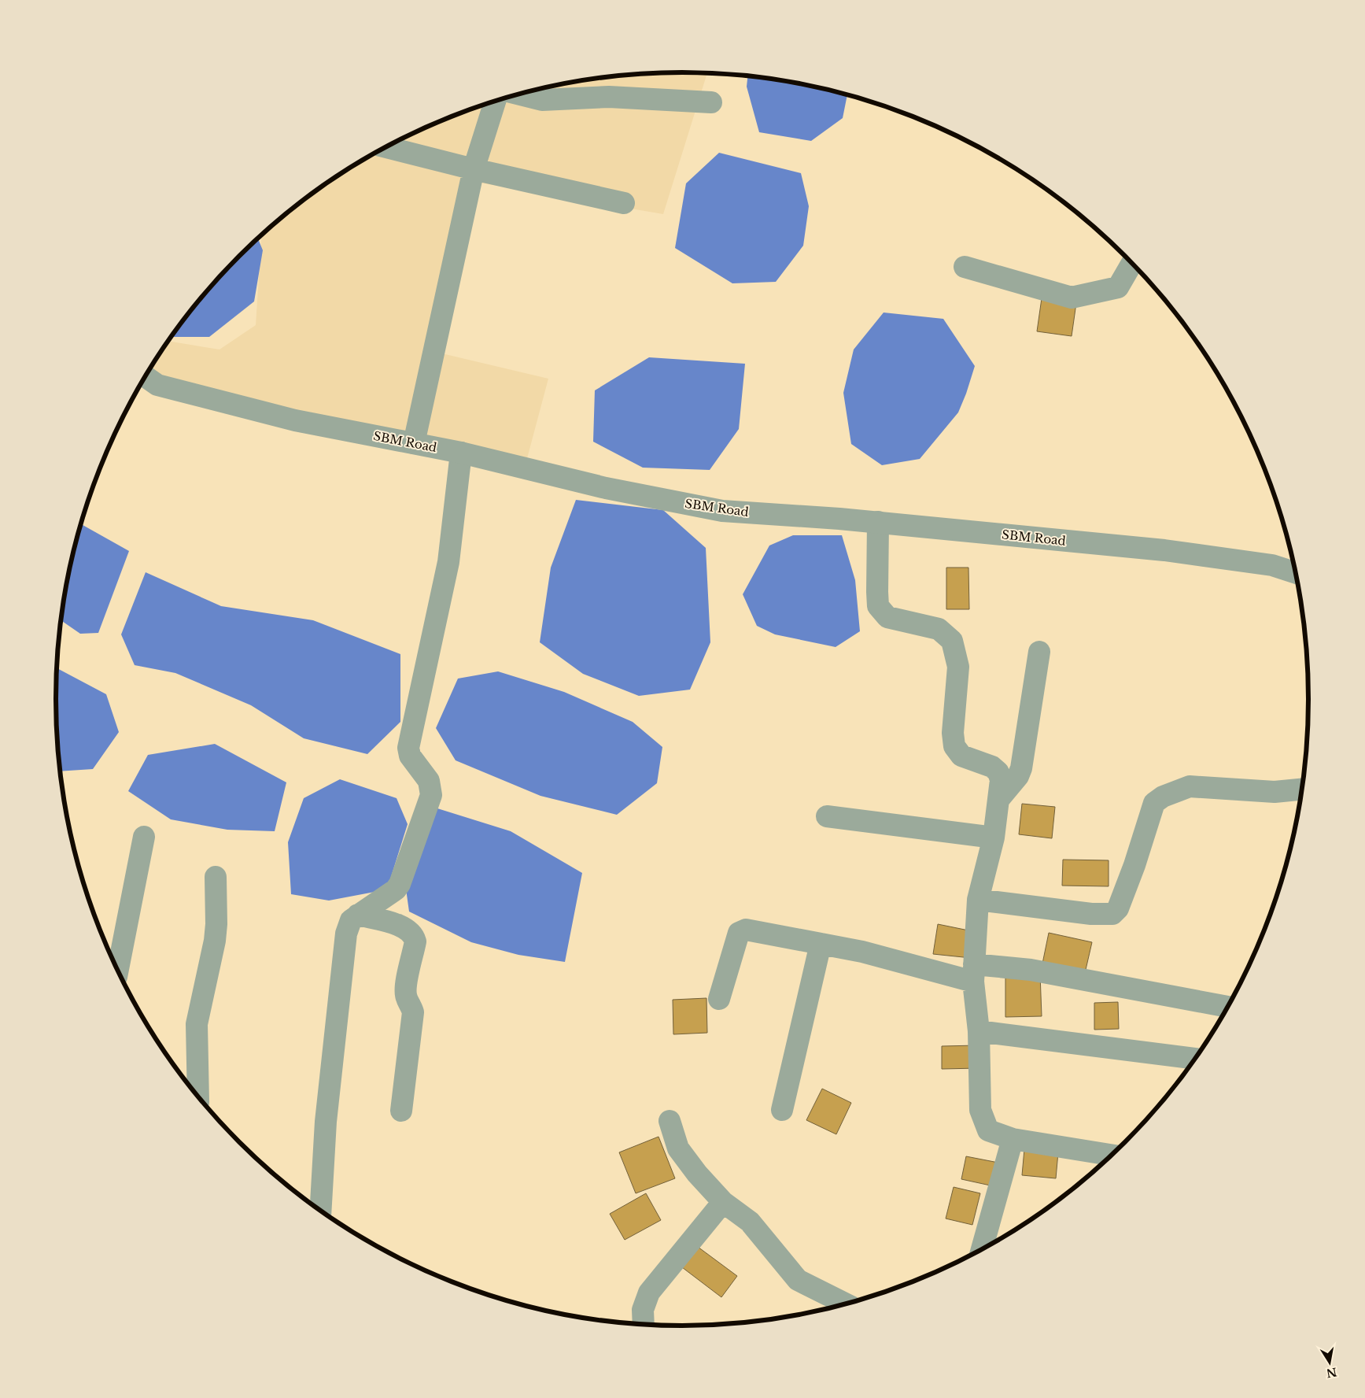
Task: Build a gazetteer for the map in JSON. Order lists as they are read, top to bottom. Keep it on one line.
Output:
{"streets":{"street":["SBM Road"]},"north":"bottom"}
